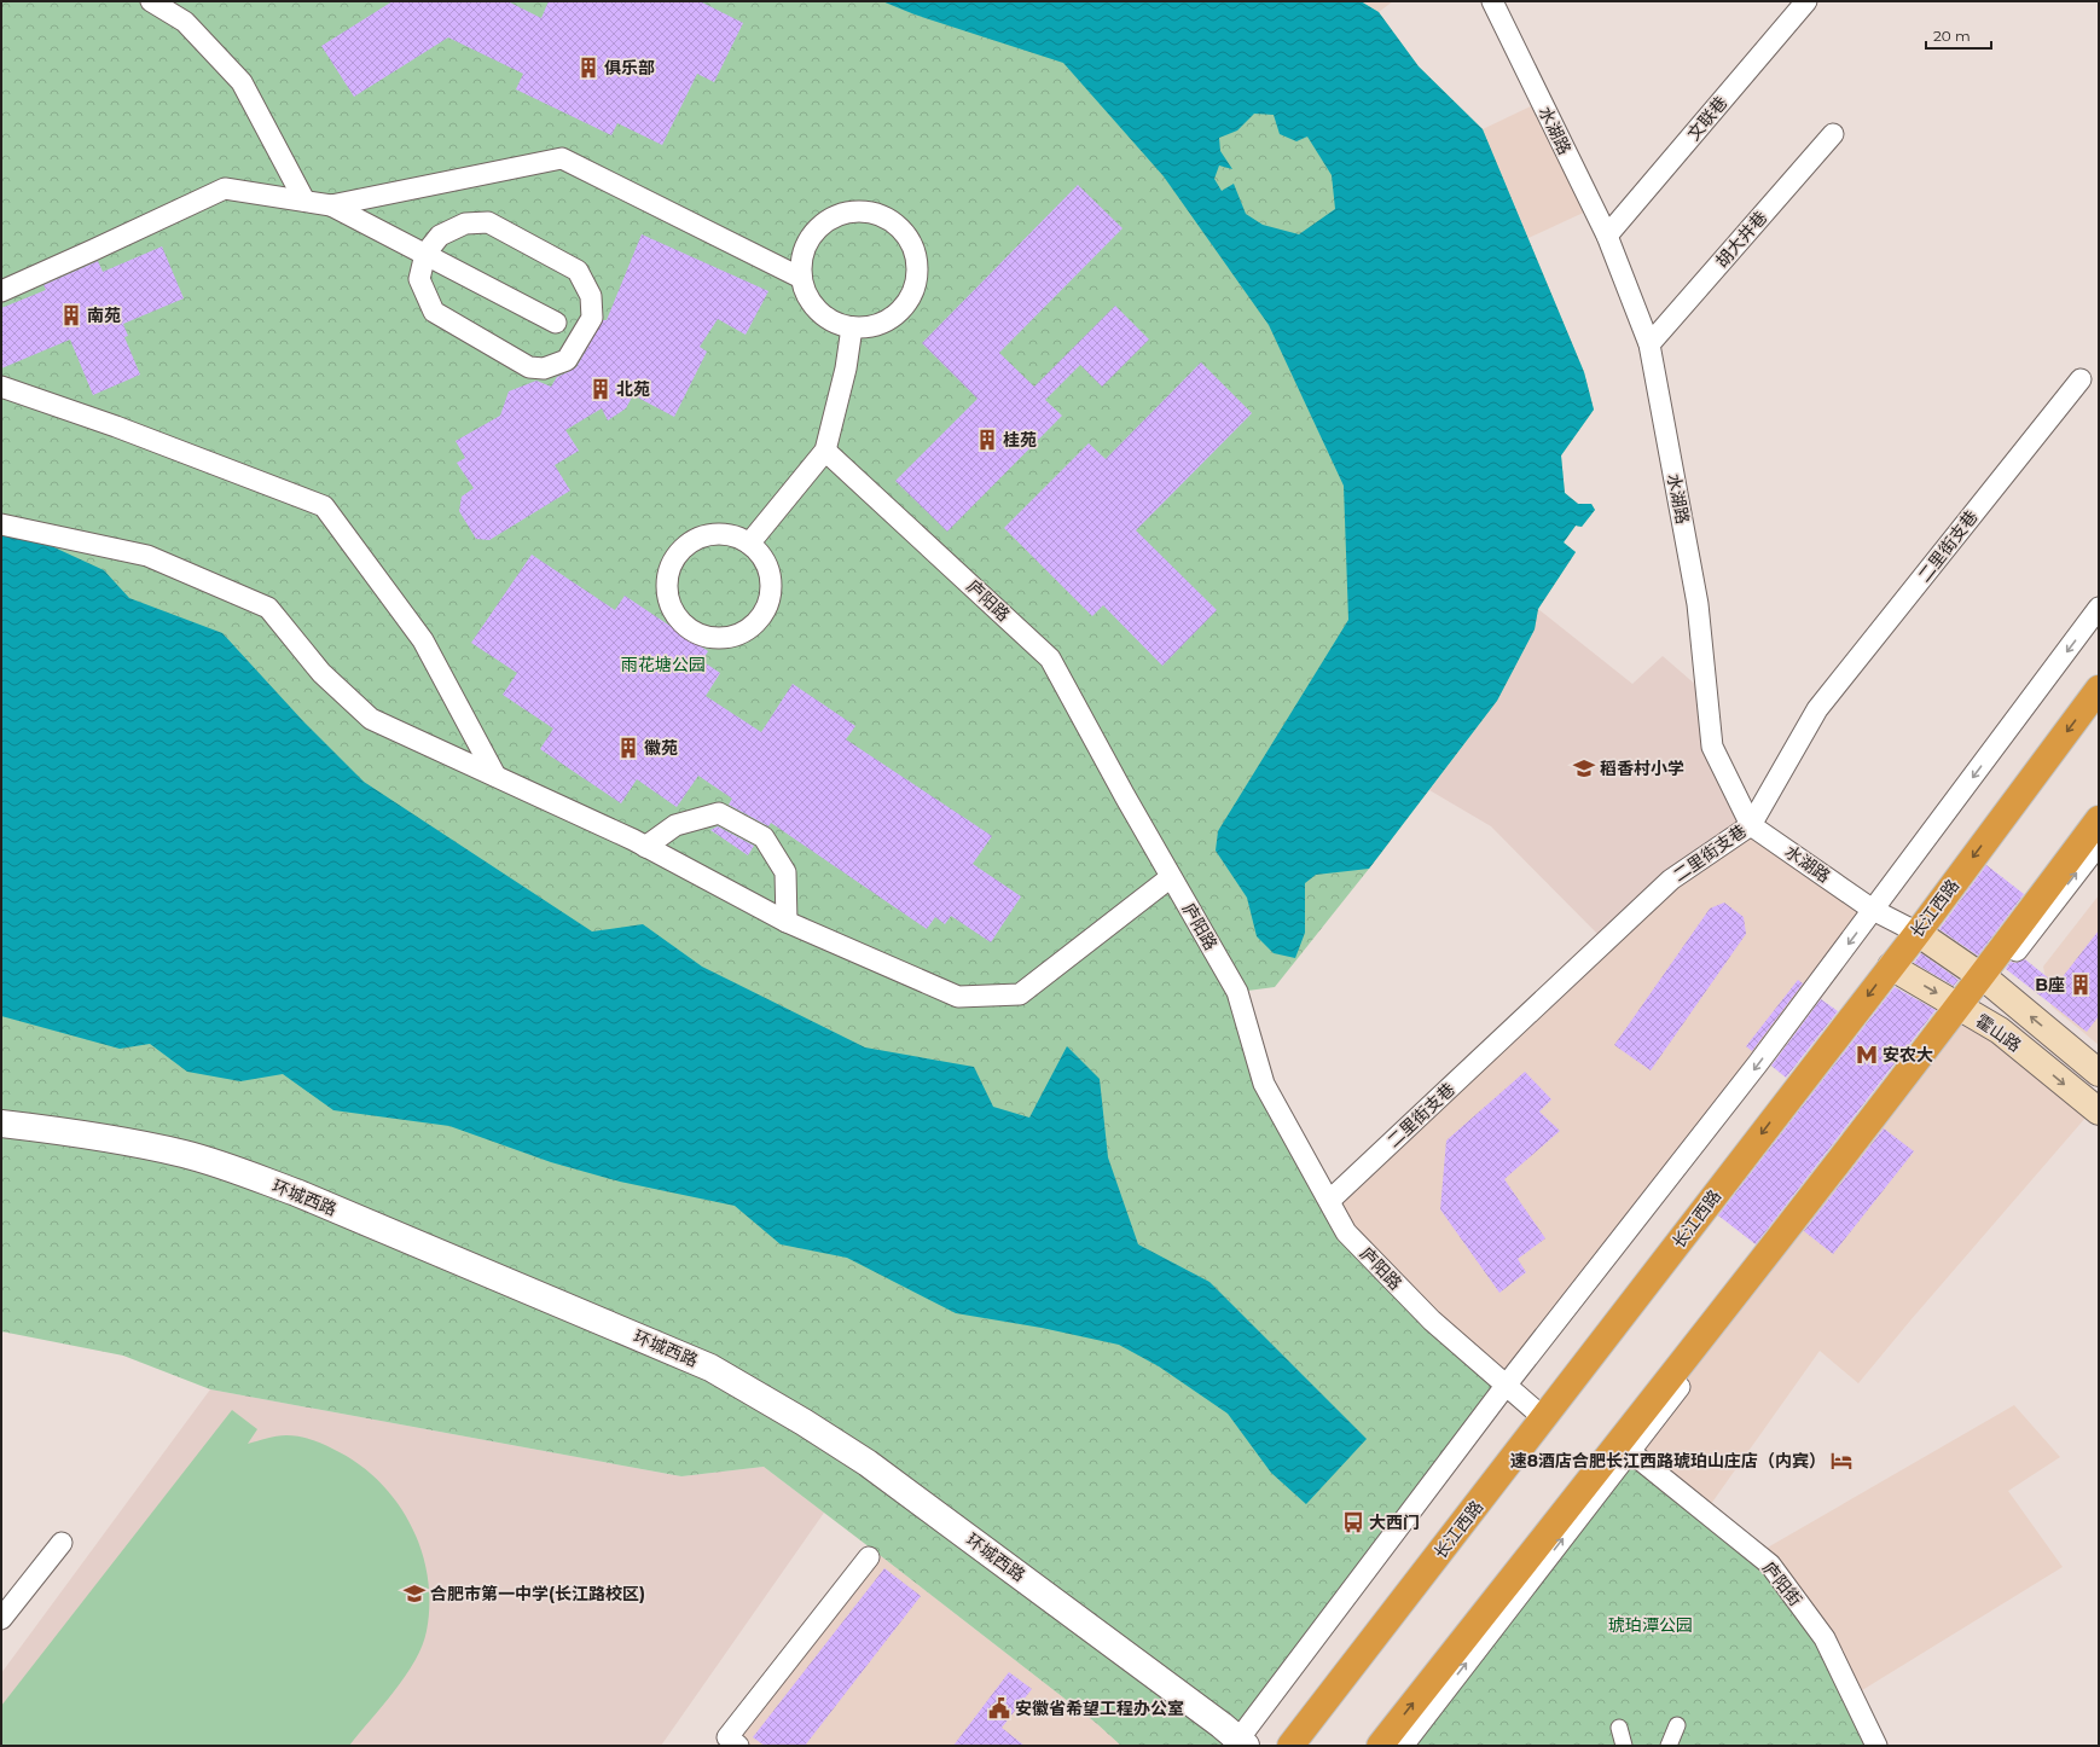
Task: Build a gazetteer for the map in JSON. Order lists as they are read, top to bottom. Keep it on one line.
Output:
{"streets":{"highway":["长江西路"],"main road":["霍山路"],"street":["文联巷","水湖路","胡大井巷","二里街支巷","庐阳路","环城西路","庐阳街"]},"crossings":[["文联巷","水湖路"],["水湖路","胡大井巷"],["水湖路","二里街支巷"],["水湖路","长江西路"],["水湖路","霍山路"],["二里街支巷","庐阳路"],["庐阳路","长江西路"],["长江西路","霍山路"]],"parks":["雨花塘公园","琥珀潭公园"],"places":{"building":["俱乐部","南苑","北苑","桂苑","徽苑","B座"],"school or university":["稻香村小学","合肥市第一中学(长江路校区)"],"metro station":["安农大"],"hotel":["速8酒店合肥长江西路琥珀山庄店（内宾）"],"bus stop":["大西门"],"public building":["安徽省希望工程办公室"]},"scale_bar":"20 m"}
